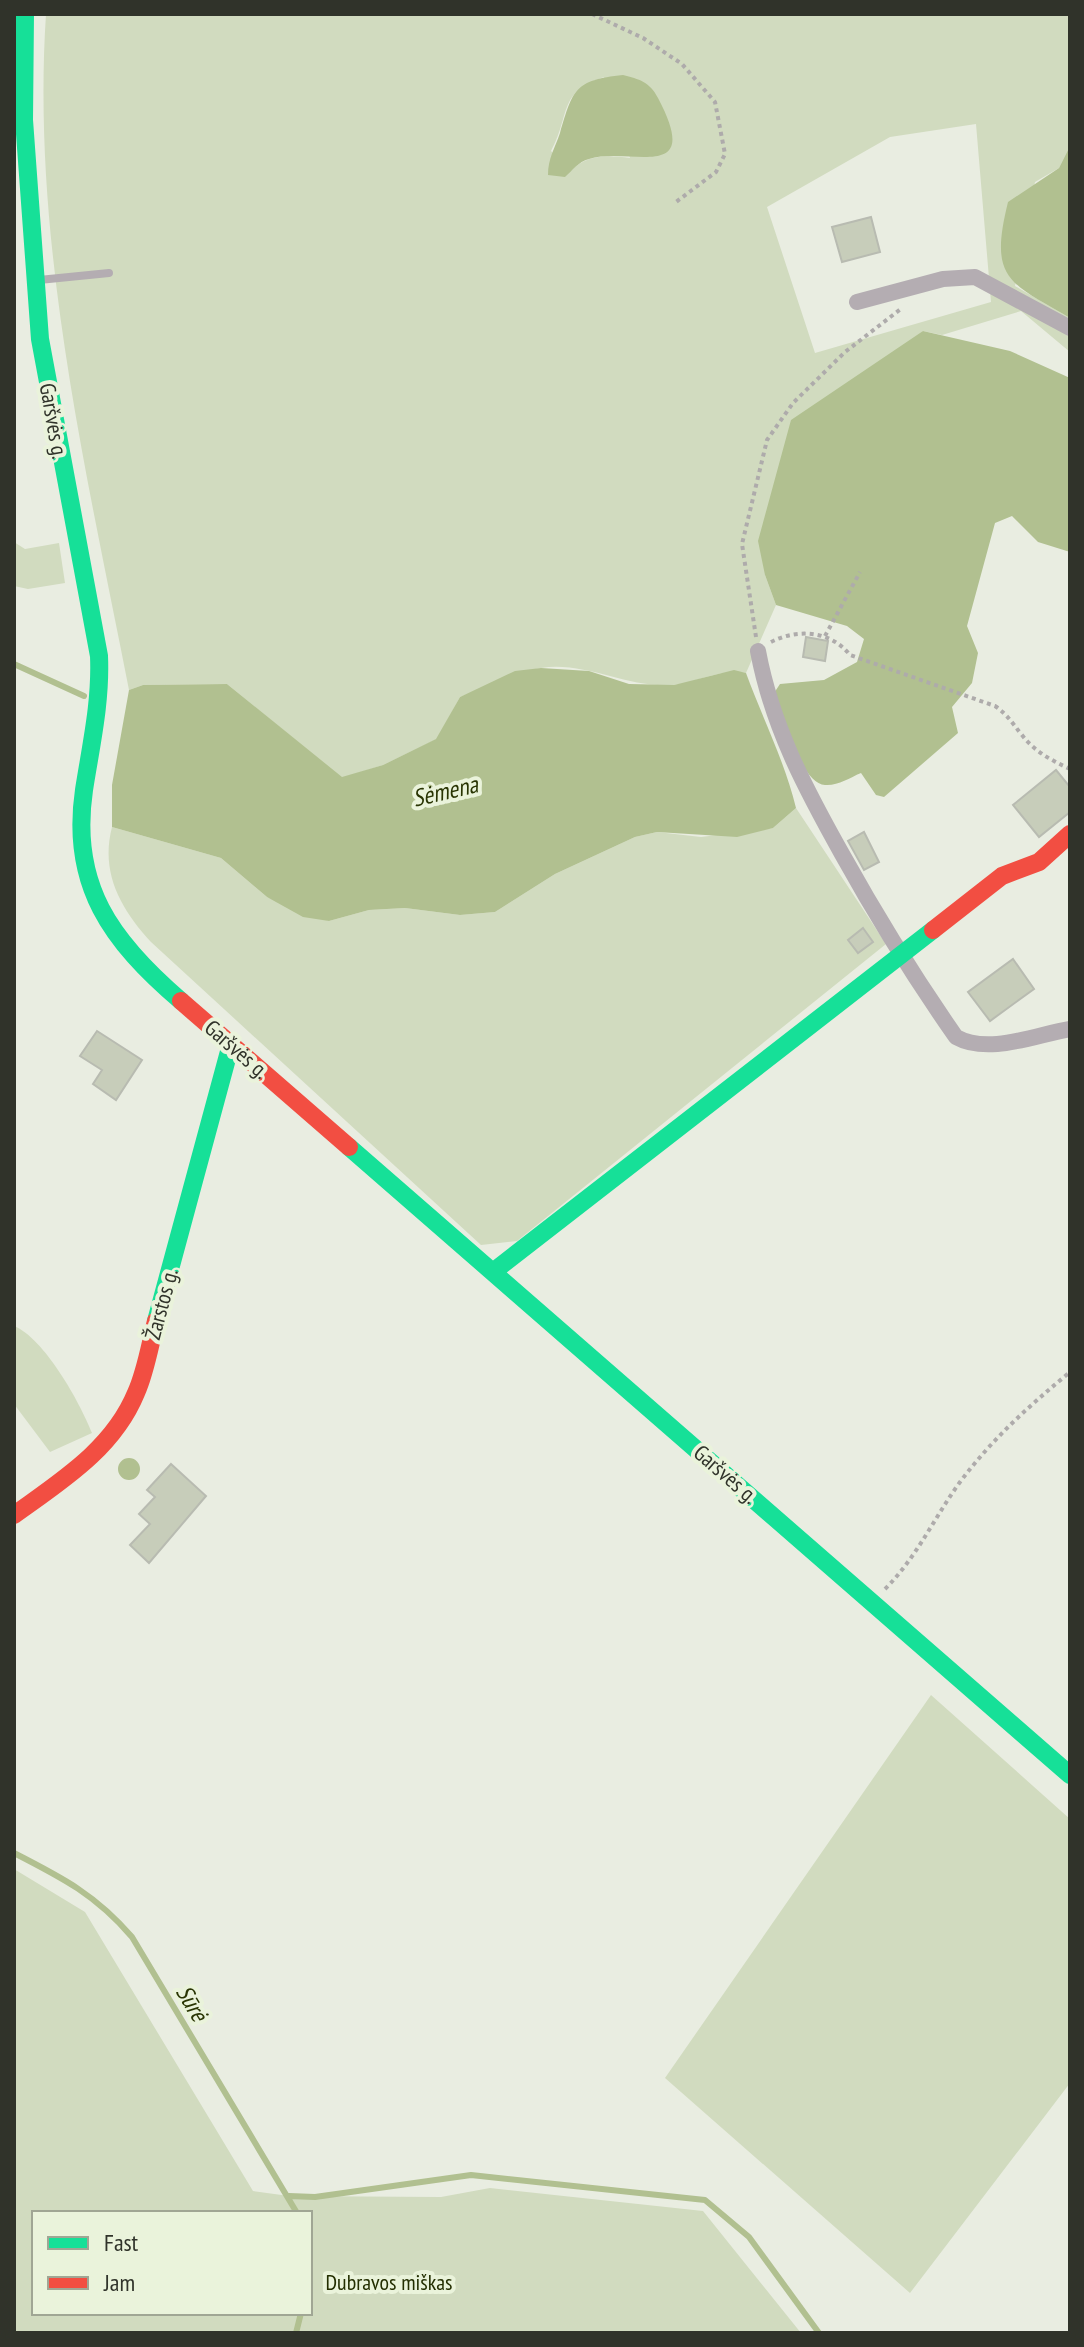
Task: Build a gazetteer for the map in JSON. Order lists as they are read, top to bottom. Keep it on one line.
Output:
{"streets":{"main road":["Garšvės g.","Žarstos g."]},"crossings":[["Garšvės g.","Žarstos g."]],"water":["Sėmena","Sūrė"],"parks":["Dubravos miškas"],"legend":["Fast","Jam"]}
